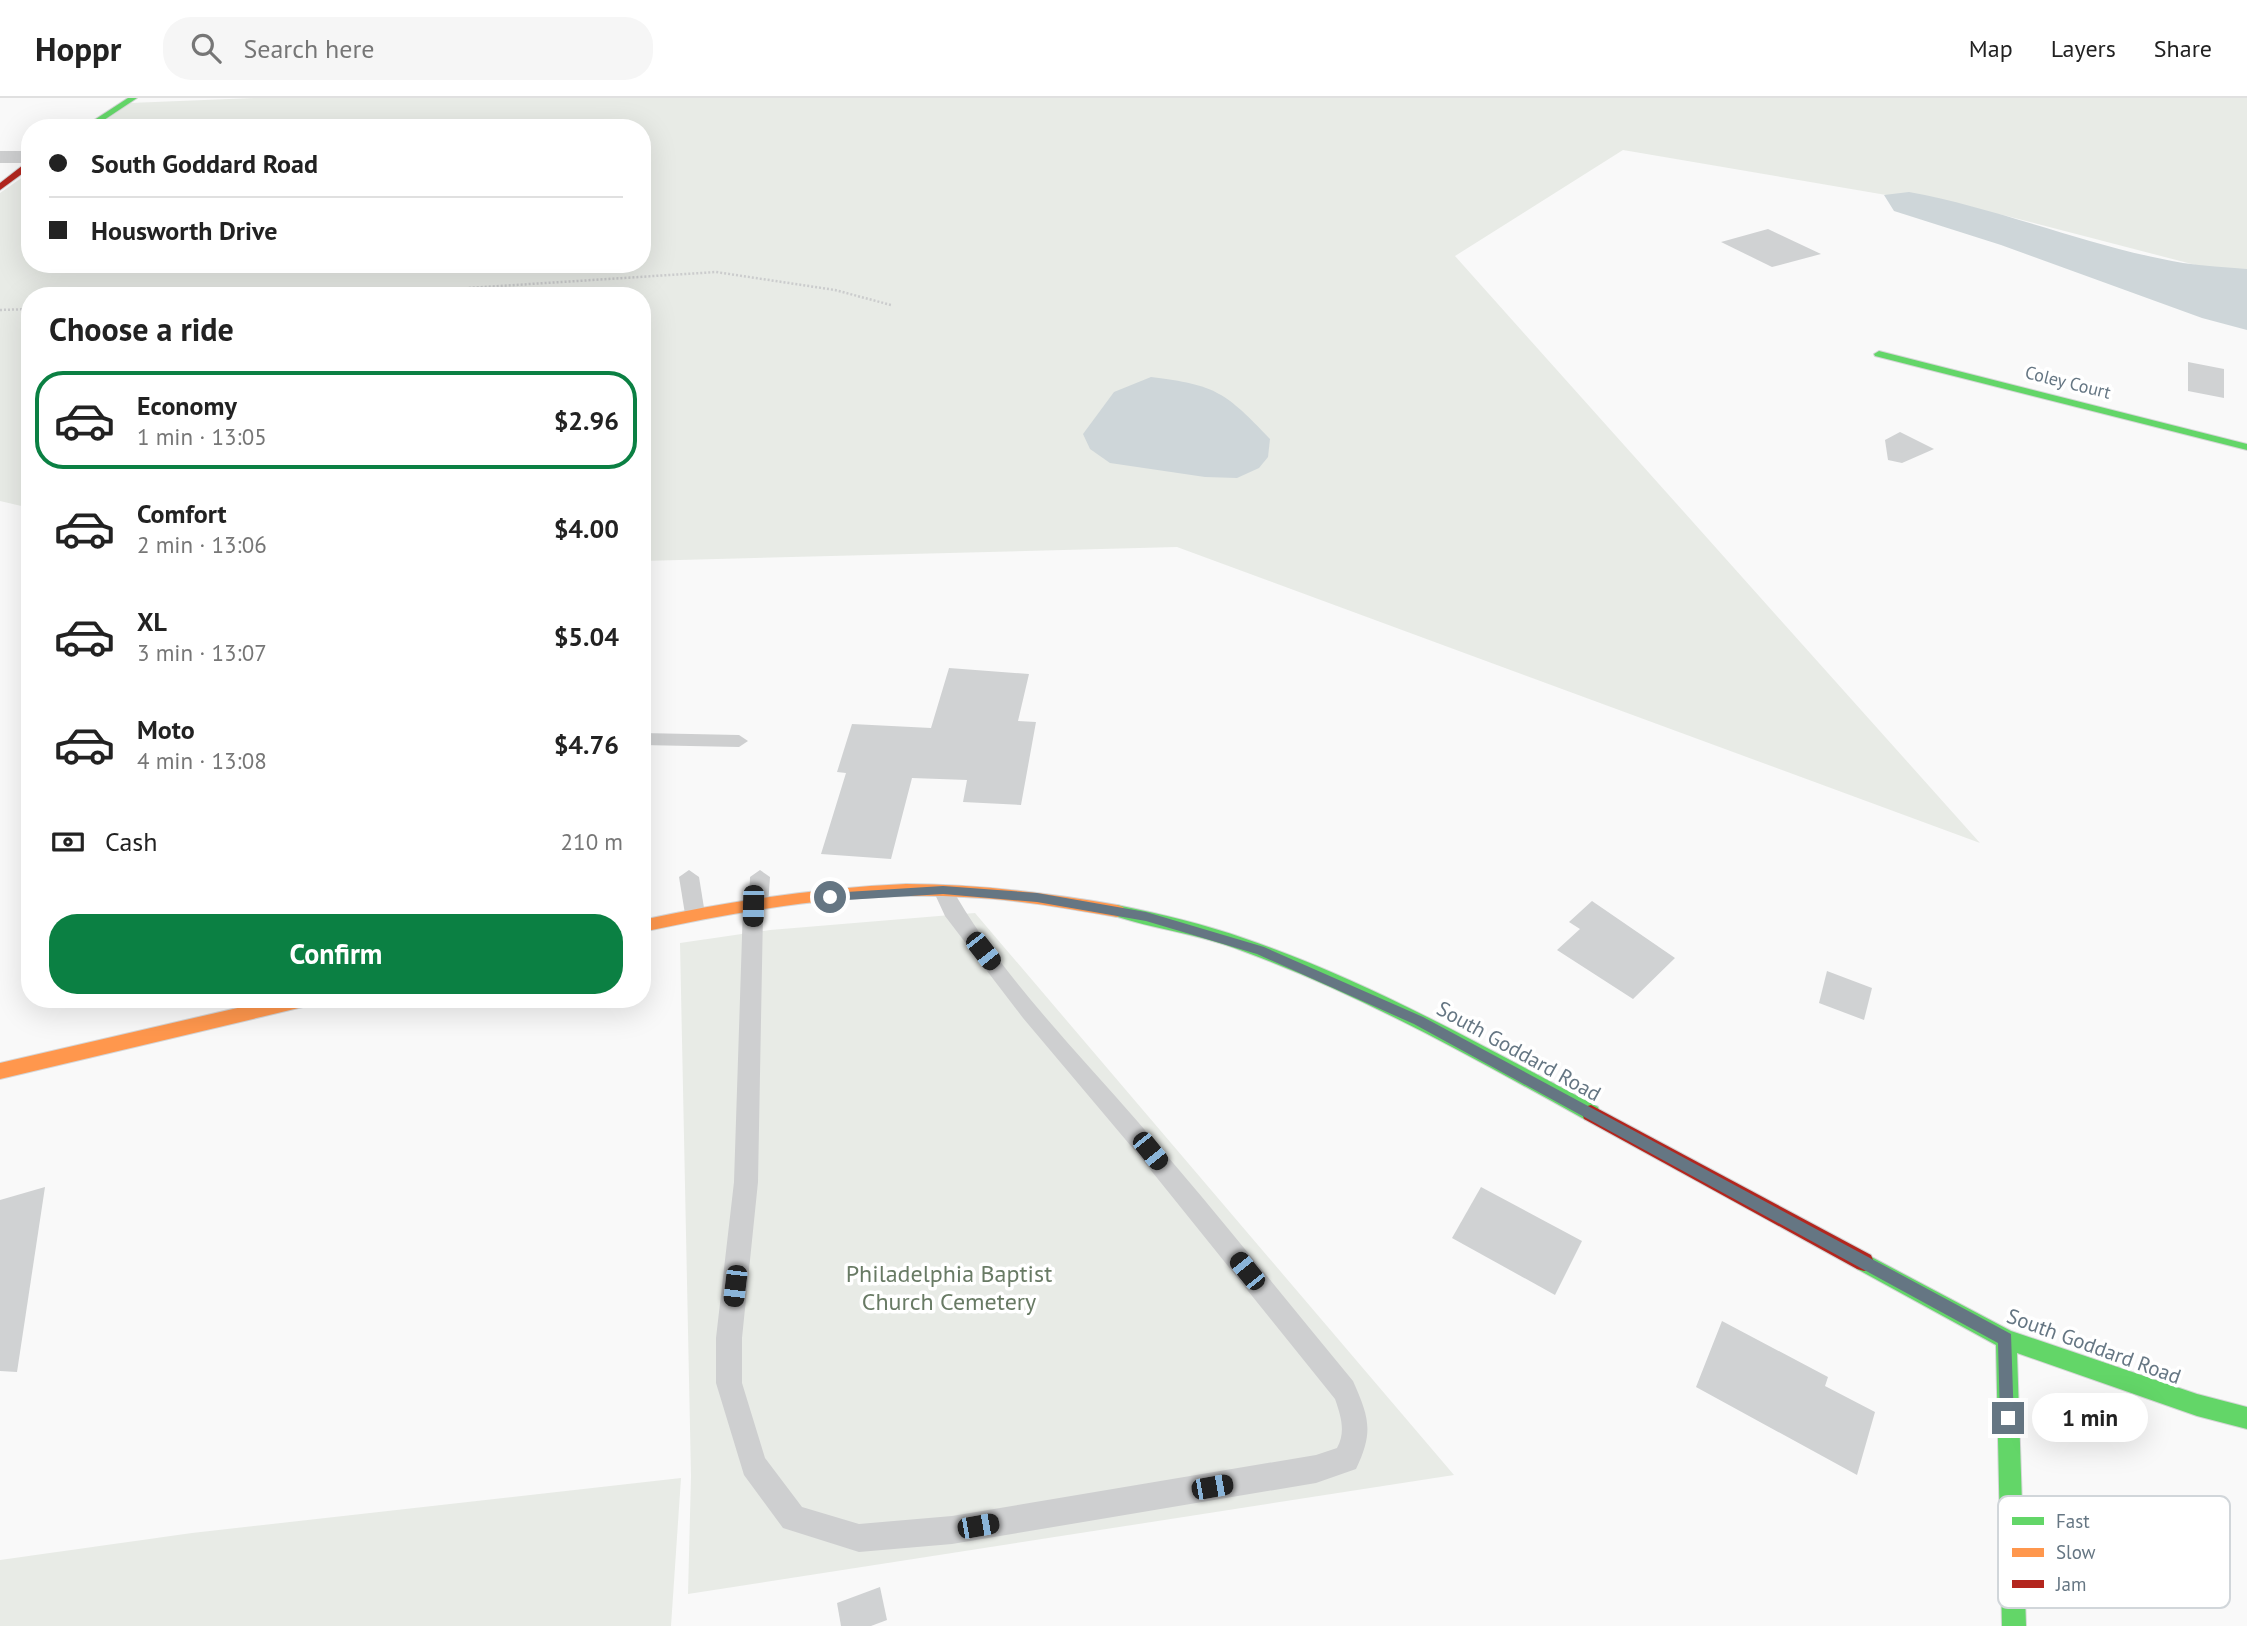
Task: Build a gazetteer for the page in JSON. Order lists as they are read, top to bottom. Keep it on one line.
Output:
{"streets":{"street":["Coley Court","South Goddard Road"]},"parks":["Philadelphia Baptist Church Cemetery"],"legend":["Fast","Slow","Jam"],"page":{"header":"Hoppr","search":"Search here","nav":["Map","Layers","Share"],"banner":["South Goddard Road","Housworth Drive"],"heading":"Choose a ride","list":[{"name":"Economy","note":"1 min · 13:05","value":"$2.96"},{"name":"Comfort","note":"2 min · 13:06","value":"$4.00"},{"name":"XL","note":"3 min · 13:07","value":"$5.04"},{"name":"Moto","note":"4 min · 13:08","value":"$4.76"}],"pay":["Cash","210 m"],"buttons":"Confirm","bubble":"1 min"}}
